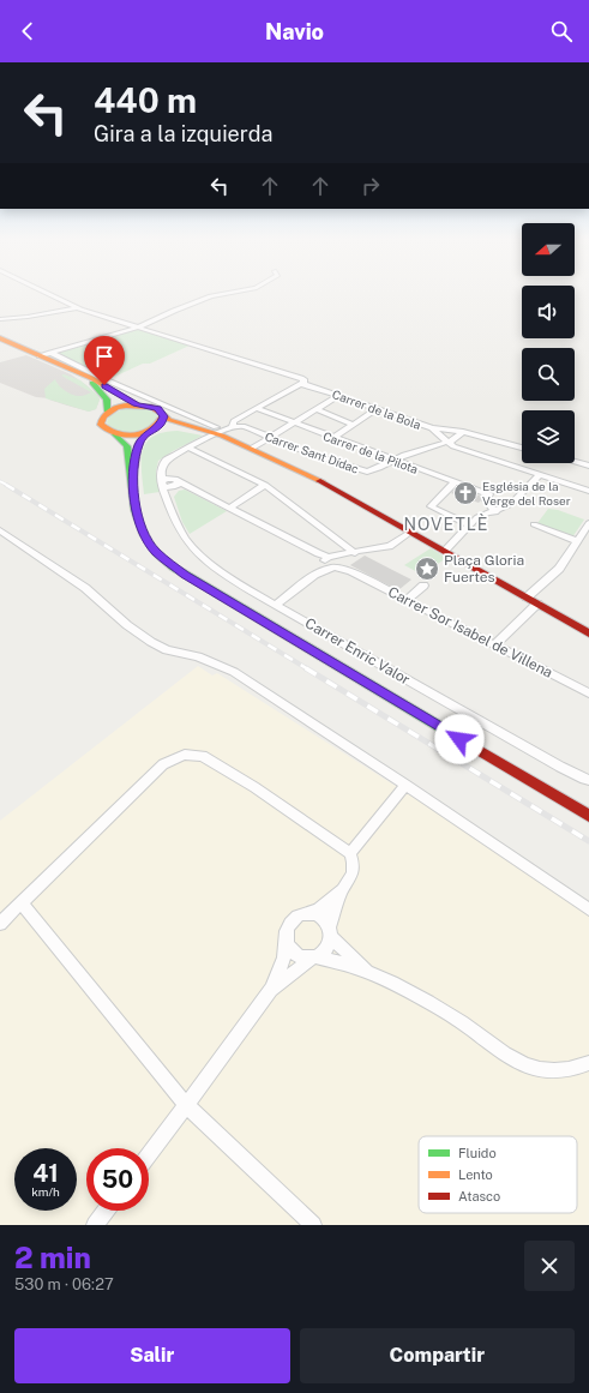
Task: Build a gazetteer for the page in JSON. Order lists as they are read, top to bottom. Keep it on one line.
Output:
{"streets":{"street":["Carrer de la Bola","Carrer Sant Dídac","Carrer de la Pilota","Carrer Sor Isabel de Villena","Carrer Enric Valor"]},"crossings":[["Carrer de la Bola","Carrer Sant Dídac"],["Carrer Sant Dídac","Carrer de la Pilota"]],"districts":["NOVETLÈ"],"places":{"church":["Església de la Verge del Roser"],"place":["Plaça Gloria Fuertes"]},"legend":["Fluido","Lento","Atasco"],"north":"left","page":{"header":"Navio","turn":["440 m","Gira a la izquierda"],"speed":"41 km/h","limit":"50","heading":["2 min","530 m · 06:27"],"buttons":["Salir","Compartir"]}}
